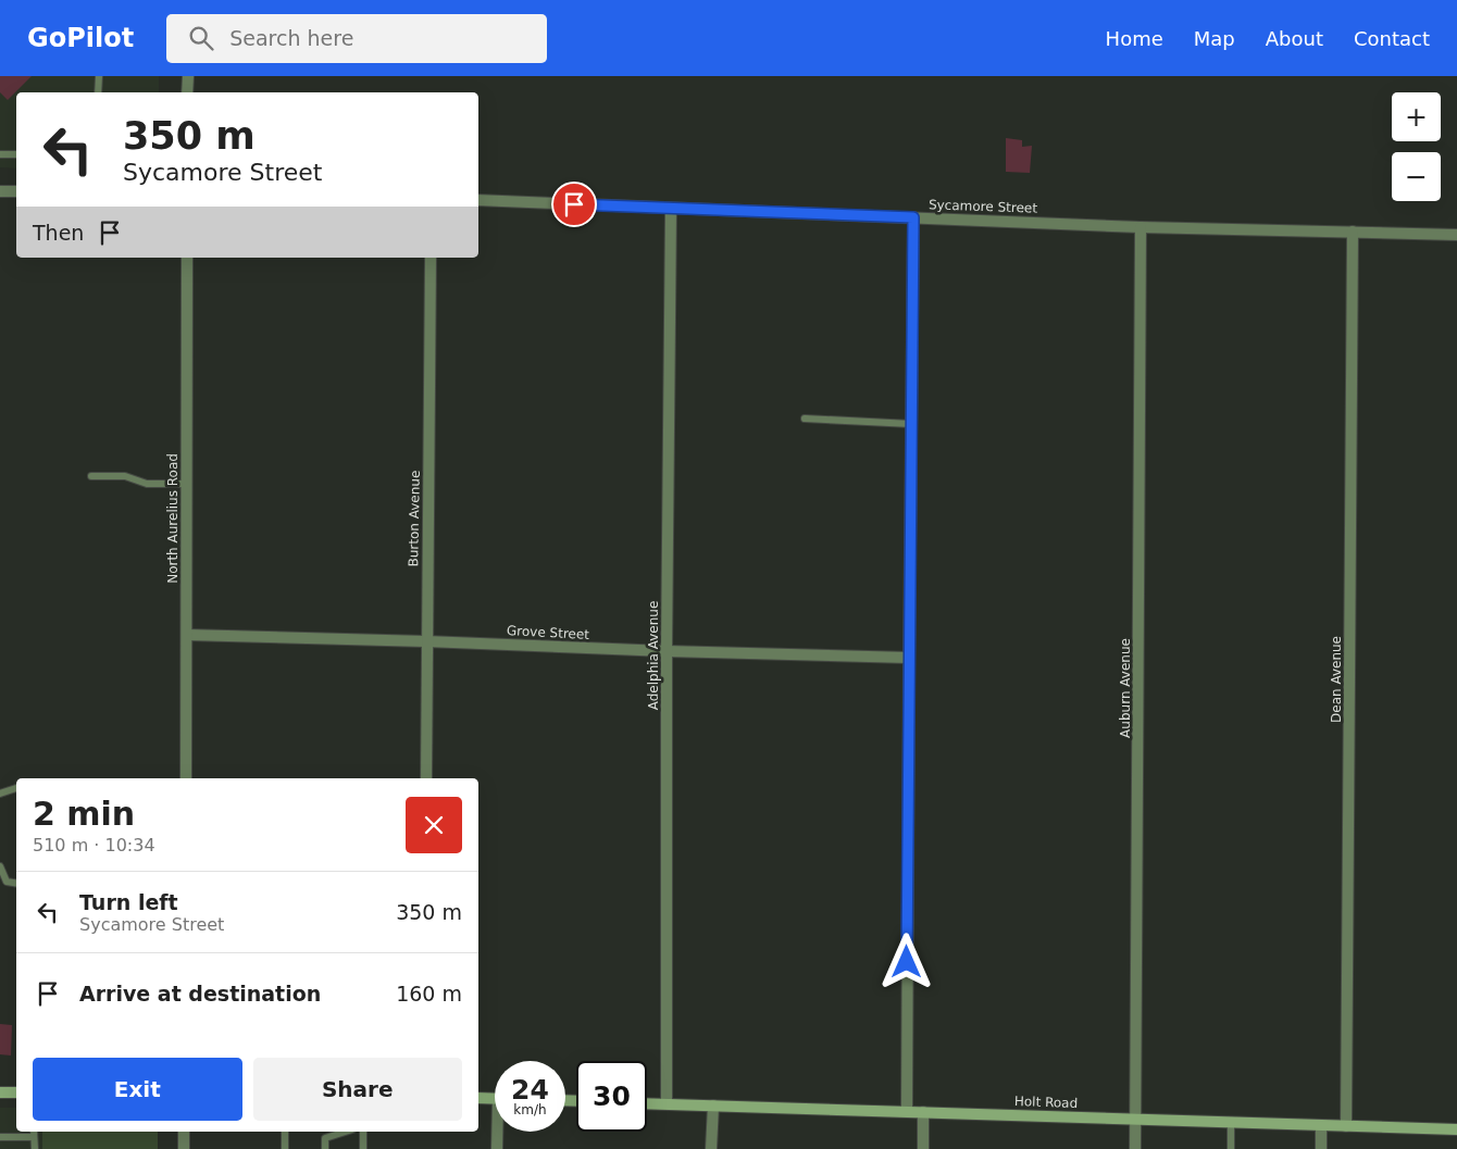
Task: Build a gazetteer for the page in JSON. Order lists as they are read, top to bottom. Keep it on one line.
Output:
{"streets":{"main road":["Holt Road"],"street":["Sycamore Street","North Aurelius Road","Burton Avenue","Grove Street","Adelphia Avenue","Dean Avenue","Auburn Avenue"]},"crossings":[["Sycamore Street","Adelphia Avenue"],["Sycamore Street","Dean Avenue"],["Sycamore Street","Auburn Avenue"],["North Aurelius Road","Grove Street"],["Burton Avenue","Grove Street"],["Grove Street","Adelphia Avenue"],["Adelphia Avenue","Holt Road"],["Dean Avenue","Holt Road"],["Auburn Avenue","Holt Road"]],"page":{"header":"GoPilot","search":"Search here","nav":["Home","Map","About","Contact"],"map_buttons":["+","−"],"turn":["350 m","Sycamore Street"],"then":"Then","heading":["2 min","510 m · 10:34"],"list":[{"name":"Turn left","note":"Sycamore Street","value":"350 m"},{"name":"Arrive at destination","value":"160 m"}],"buttons":["Exit","Share"],"speed":"24 km/h","limit":"30"}}
